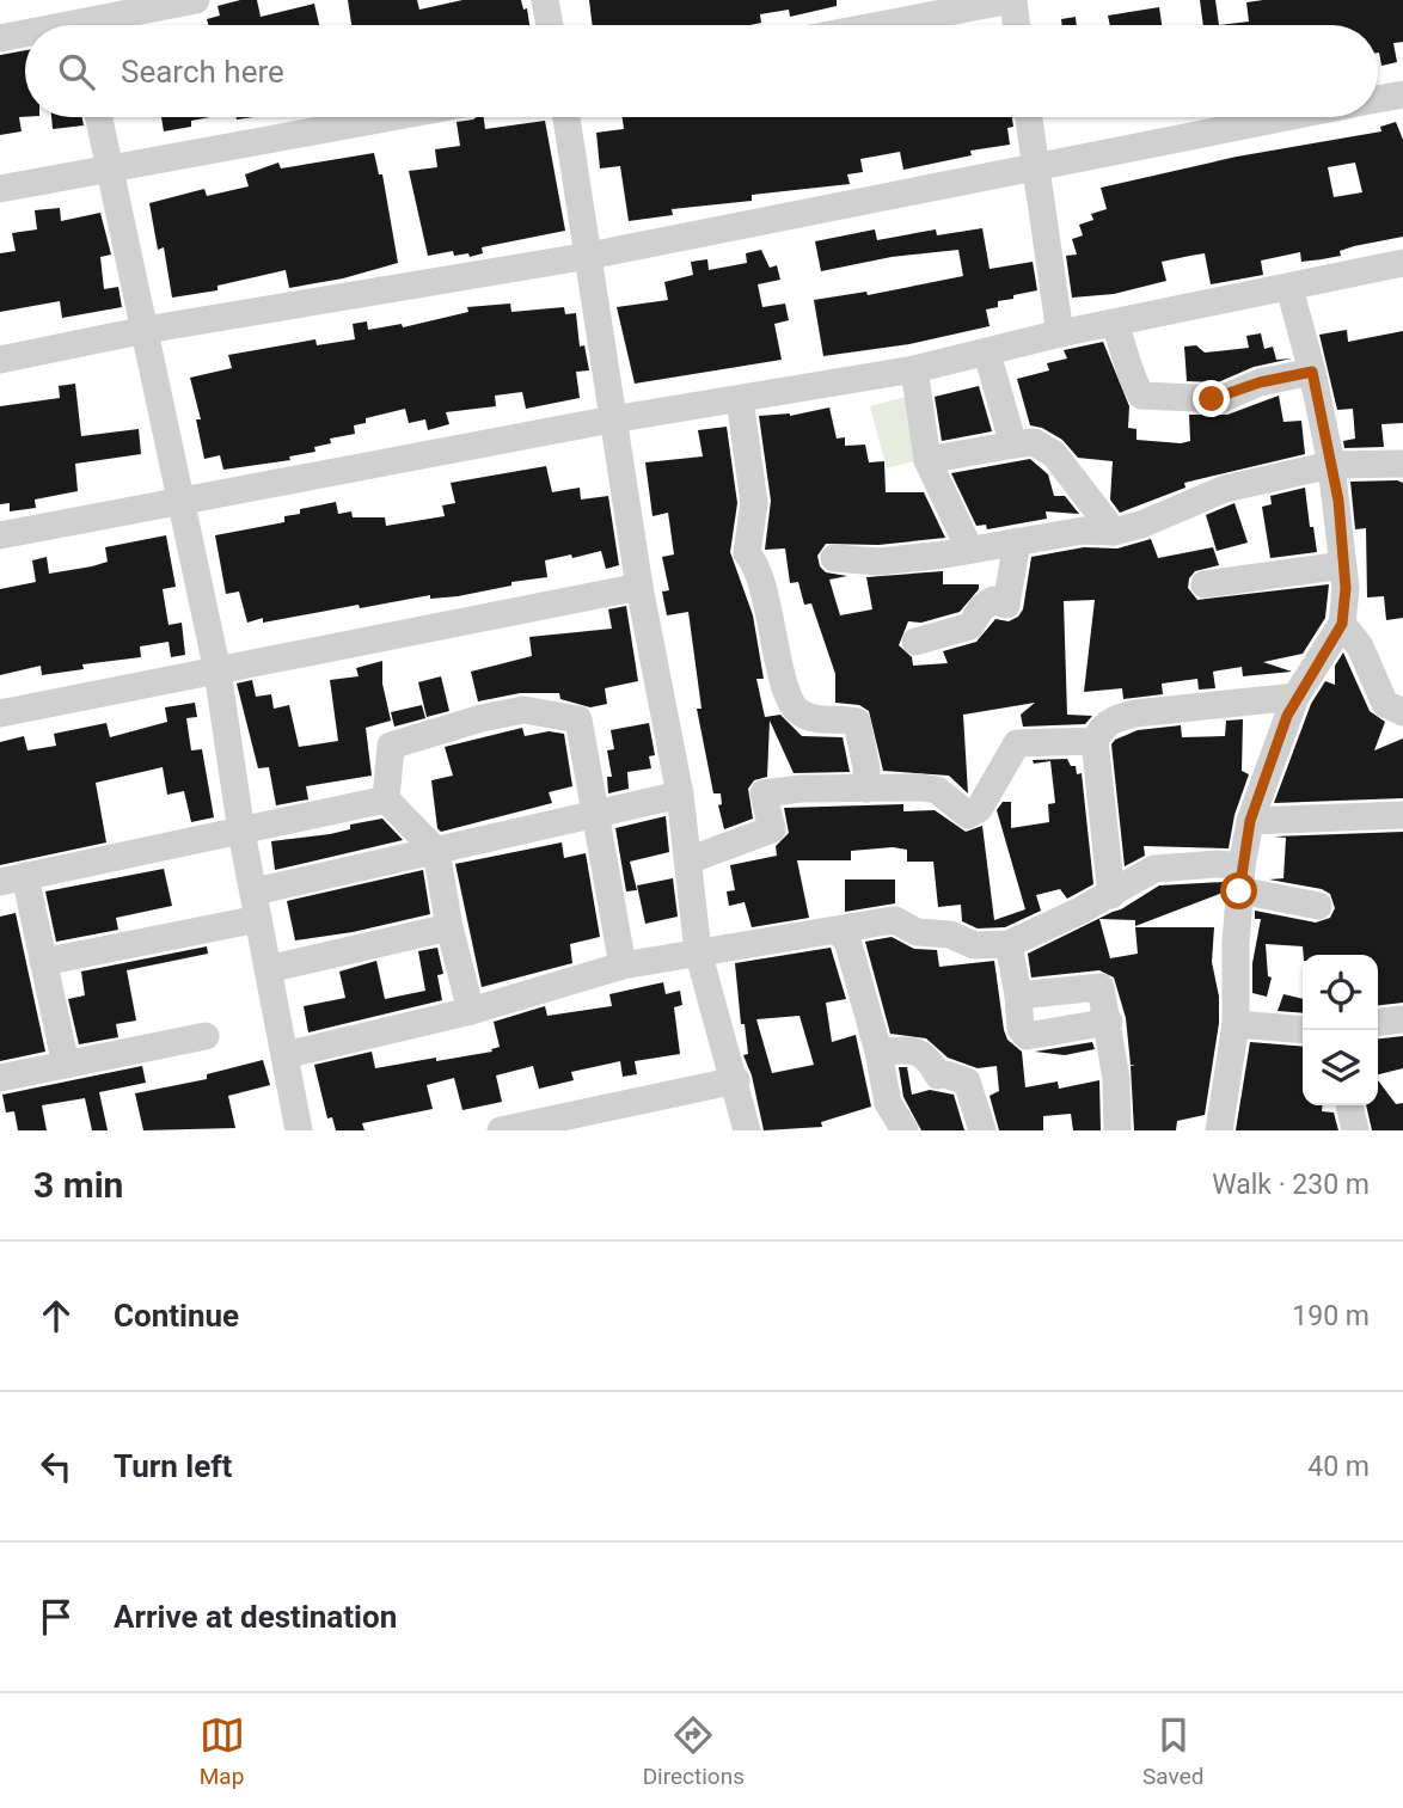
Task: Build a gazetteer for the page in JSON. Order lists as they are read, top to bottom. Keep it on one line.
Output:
{"page":{"search":"Search here","heading":["3 min","Walk · 230 m"],"list":[["Continue","190 m"],["Turn left","40 m"],"Arrive at destination"],"nav":["Map","Directions","Saved"]}}
